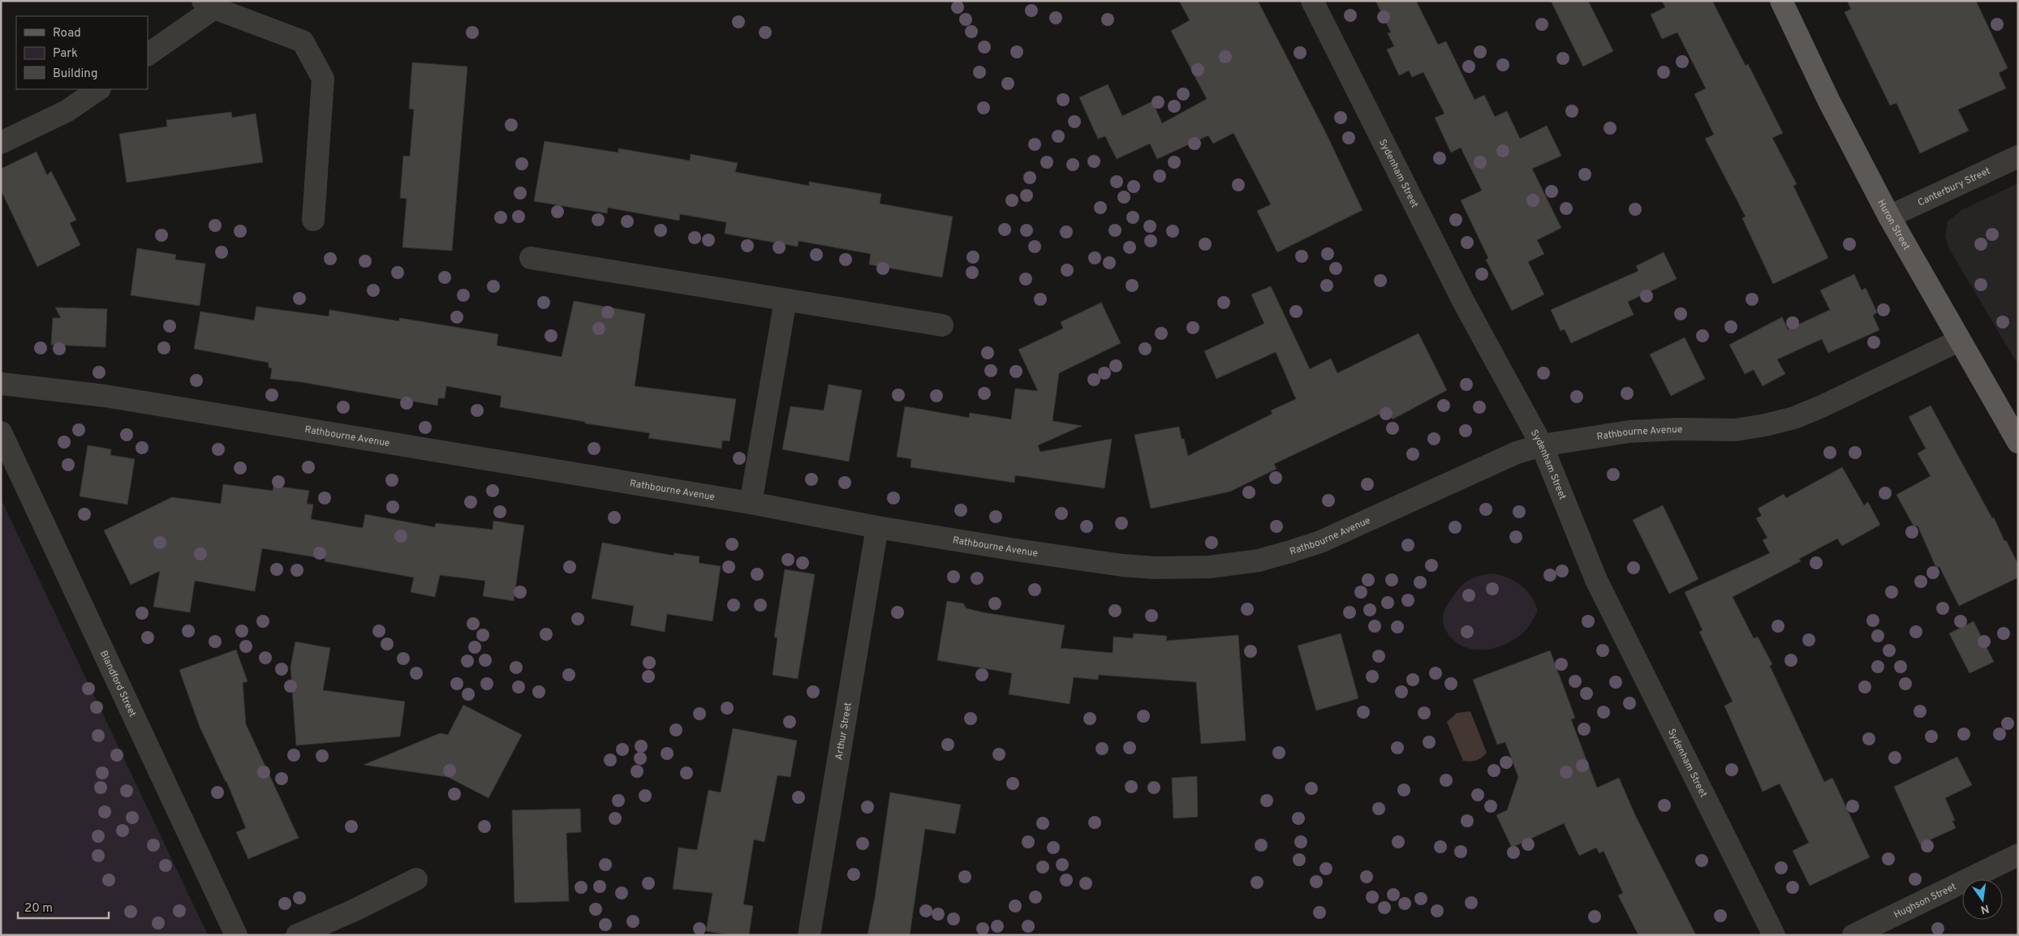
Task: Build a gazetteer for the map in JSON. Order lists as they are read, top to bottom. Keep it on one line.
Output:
{"streets":{"main road":["Huron Street"],"street":["Sydenham Street","Canterbury Street","Rathbourne Avenue","Blandford Street","Arthur Street","Hughson Street"]},"crossings":[["Sydenham Street","Rathbourne Avenue"],["Canterbury Street","Huron Street"],["Huron Street","Rathbourne Avenue"],["Rathbourne Avenue","Arthur Street"]],"legend":["Road","Park","Building"],"scale_bar":"20 m","north":"bottom"}
